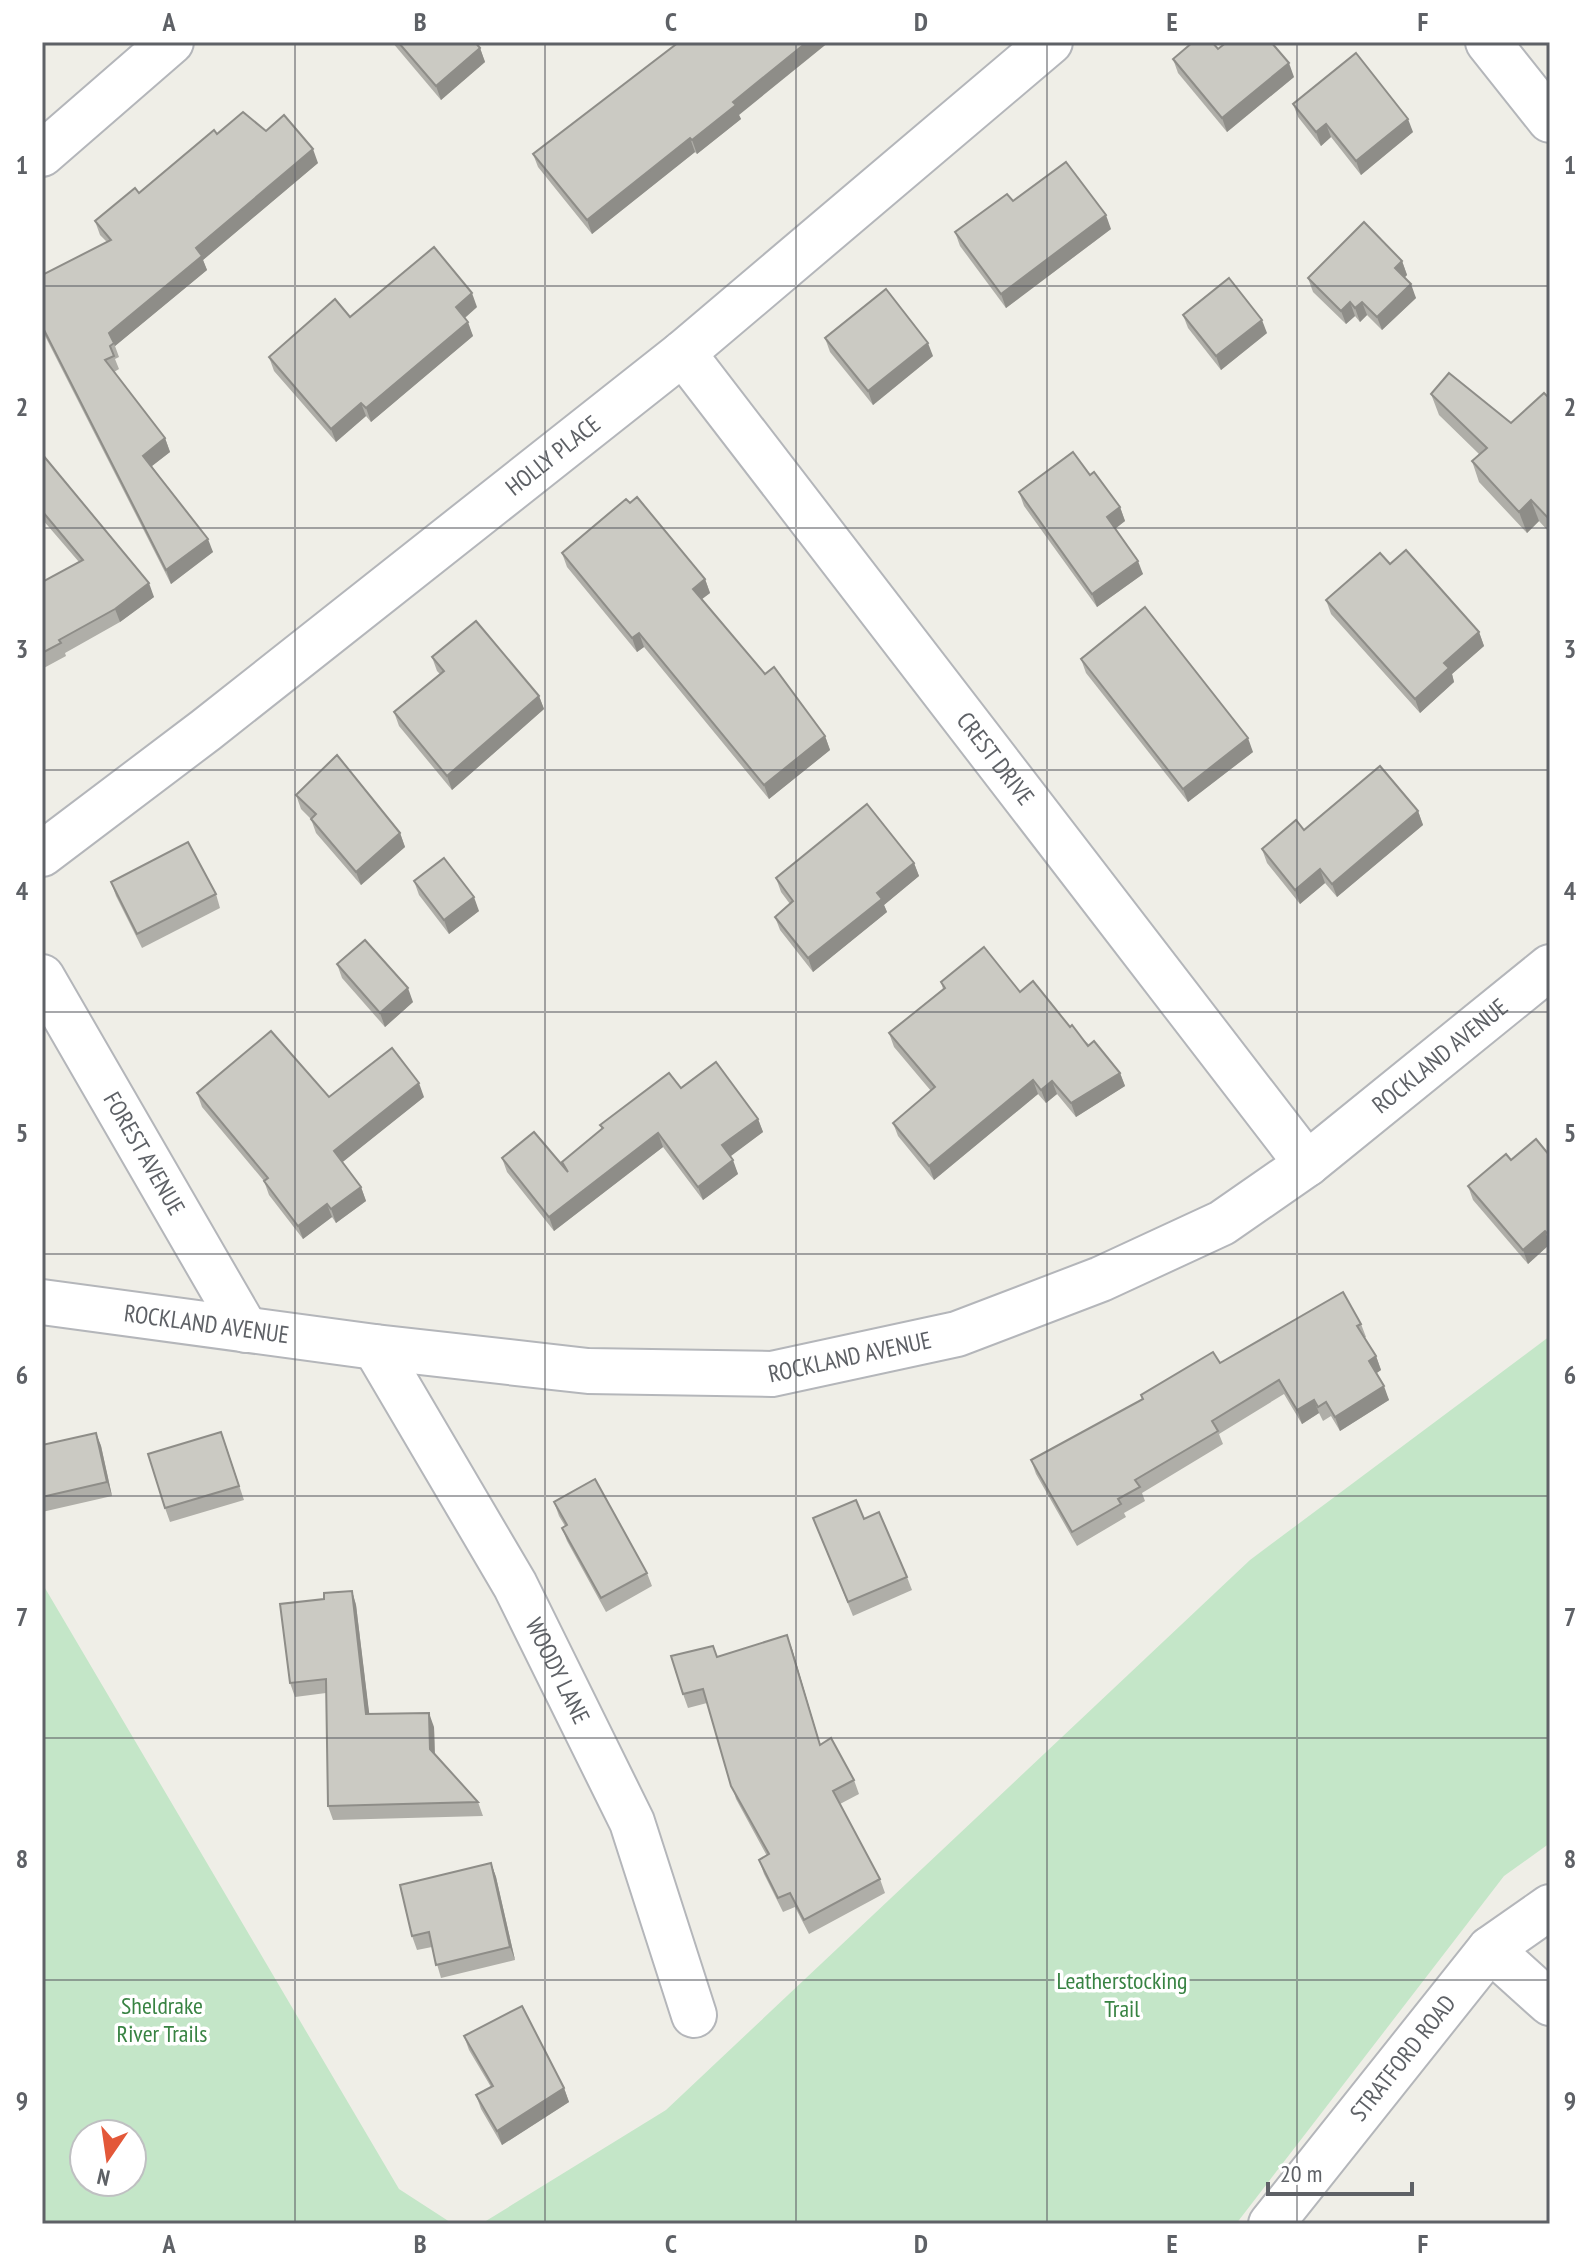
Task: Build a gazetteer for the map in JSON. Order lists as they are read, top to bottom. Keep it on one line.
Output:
{"streets":{"street":["HOLLY PLACE","CREST DRIVE","ROCKLAND AVENUE","FOREST AVENUE","WOODY LANE","STRATFORD ROAD"]},"crossings":[["HOLLY PLACE","CREST DRIVE"],["CREST DRIVE","ROCKLAND AVENUE"],["ROCKLAND AVENUE","FOREST AVENUE"],["ROCKLAND AVENUE","WOODY LANE"]],"parks":["Leatherstocking Trail","Sheldrake River Trails"],"scale_bar":"20 m","north":"bottom","grid":{"columns":["A","B","C","D","E","F"],"rows":["1","2","3","4","5","6","7","8","9"]}}
